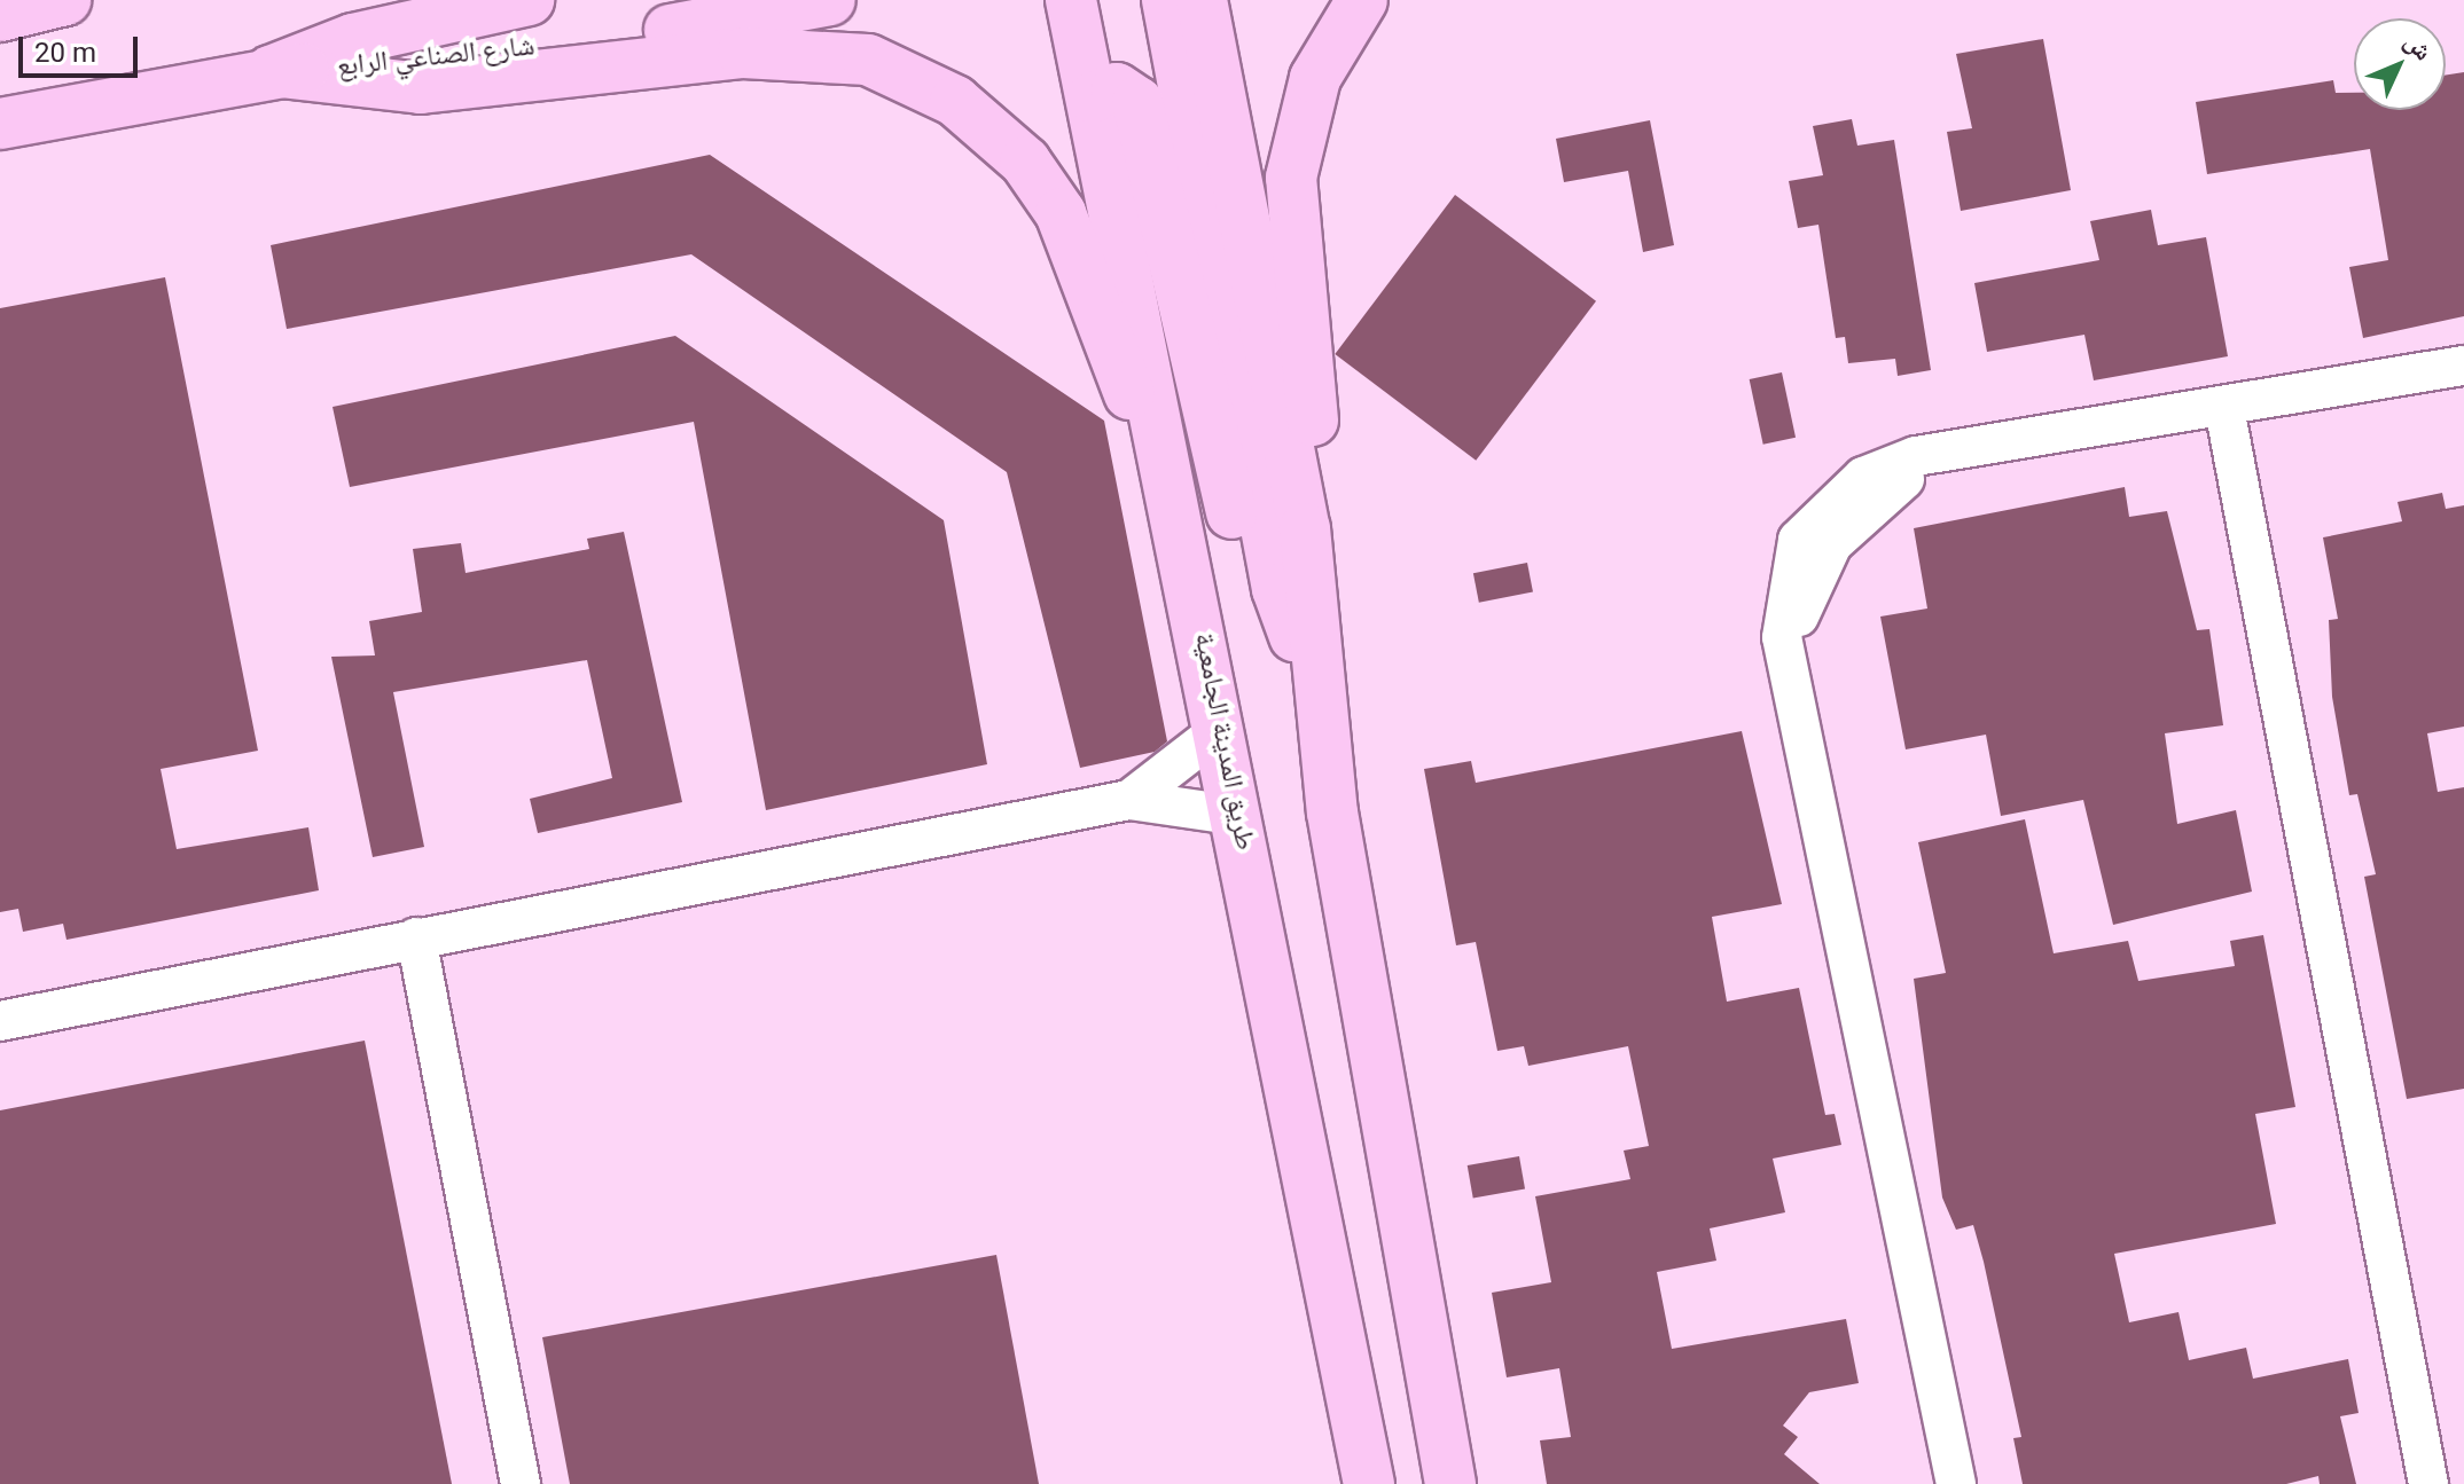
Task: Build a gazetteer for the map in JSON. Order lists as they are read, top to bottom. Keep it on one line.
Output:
{"streets":{"main road":["شارع الصناعي الرابع","طريق المدينة الجامعية"]},"scale_bar":"20 m","north":"top right"}
